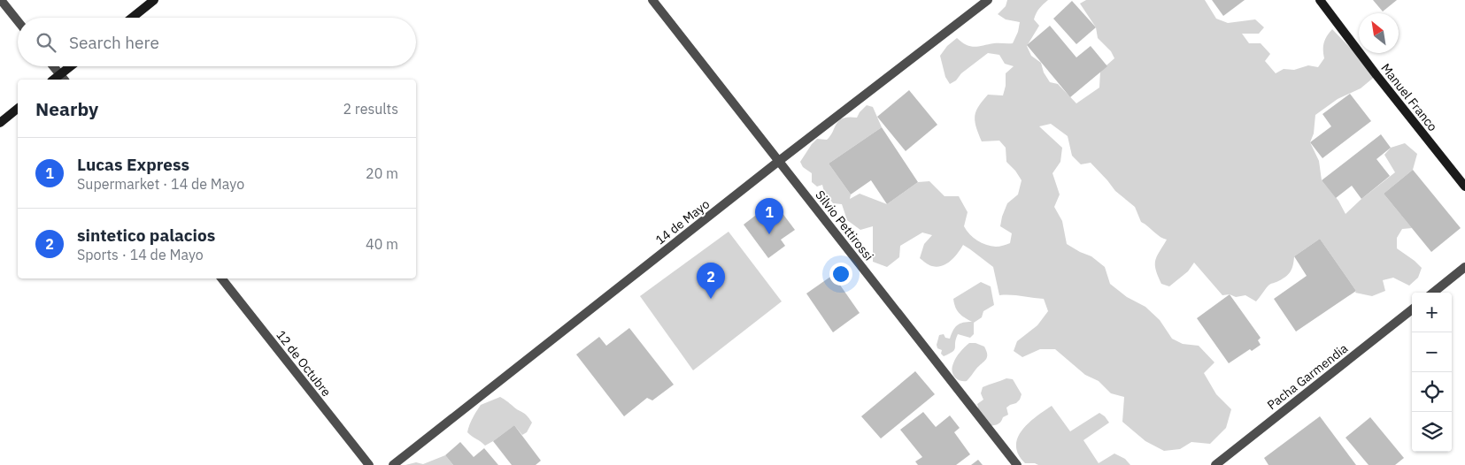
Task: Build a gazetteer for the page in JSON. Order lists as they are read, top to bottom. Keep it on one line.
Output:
{"streets":{"main road":["Manuel Franco"],"street":["14 de Mayo","Silvio Pettirossi","12 de Octubre","Pacha Garmendia"]},"crossings":[["14 de Mayo","Silvio Pettirossi"]],"north":"top left","page":{"search":"Search here","heading":["Nearby","2 results"],"list":[{"mark":"1","name":"Lucas Express","note":"Supermarket · 14 de Mayo","value":"20 m"},{"mark":"2","name":"sintetico palacios","note":"Sports · 14 de Mayo","value":"40 m"}],"pins":["1","2"],"map_buttons":["+","−"]}}
